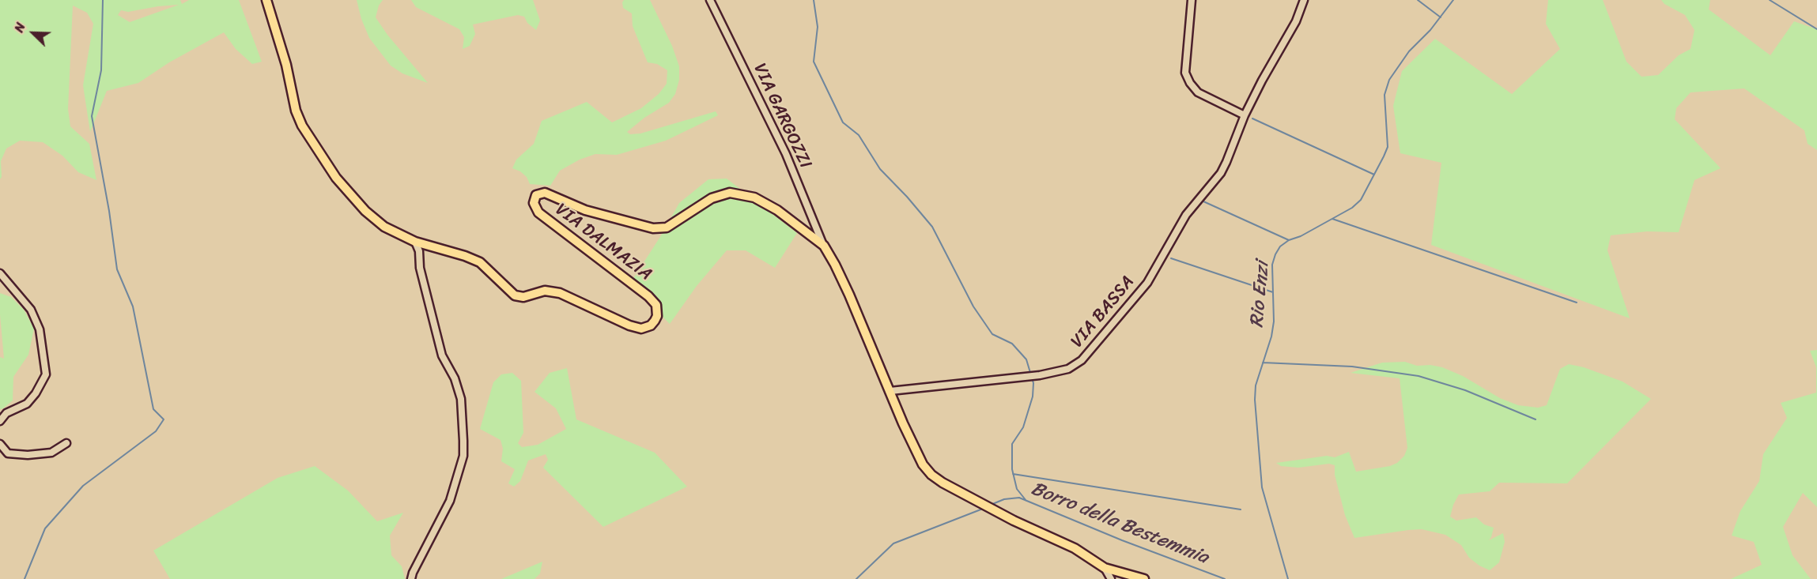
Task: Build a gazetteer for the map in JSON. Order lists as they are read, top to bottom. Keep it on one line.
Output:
{"streets":{"main road":["VIA DALMAZIA"],"street":["VIA GARGOZZI","VIA BASSA"]},"crossings":[["VIA GARGOZZI","VIA DALMAZIA"],["VIA DALMAZIA","VIA BASSA"]],"water":["Rio Enzi","Borro della Bestemmia"],"north":"top left"}
